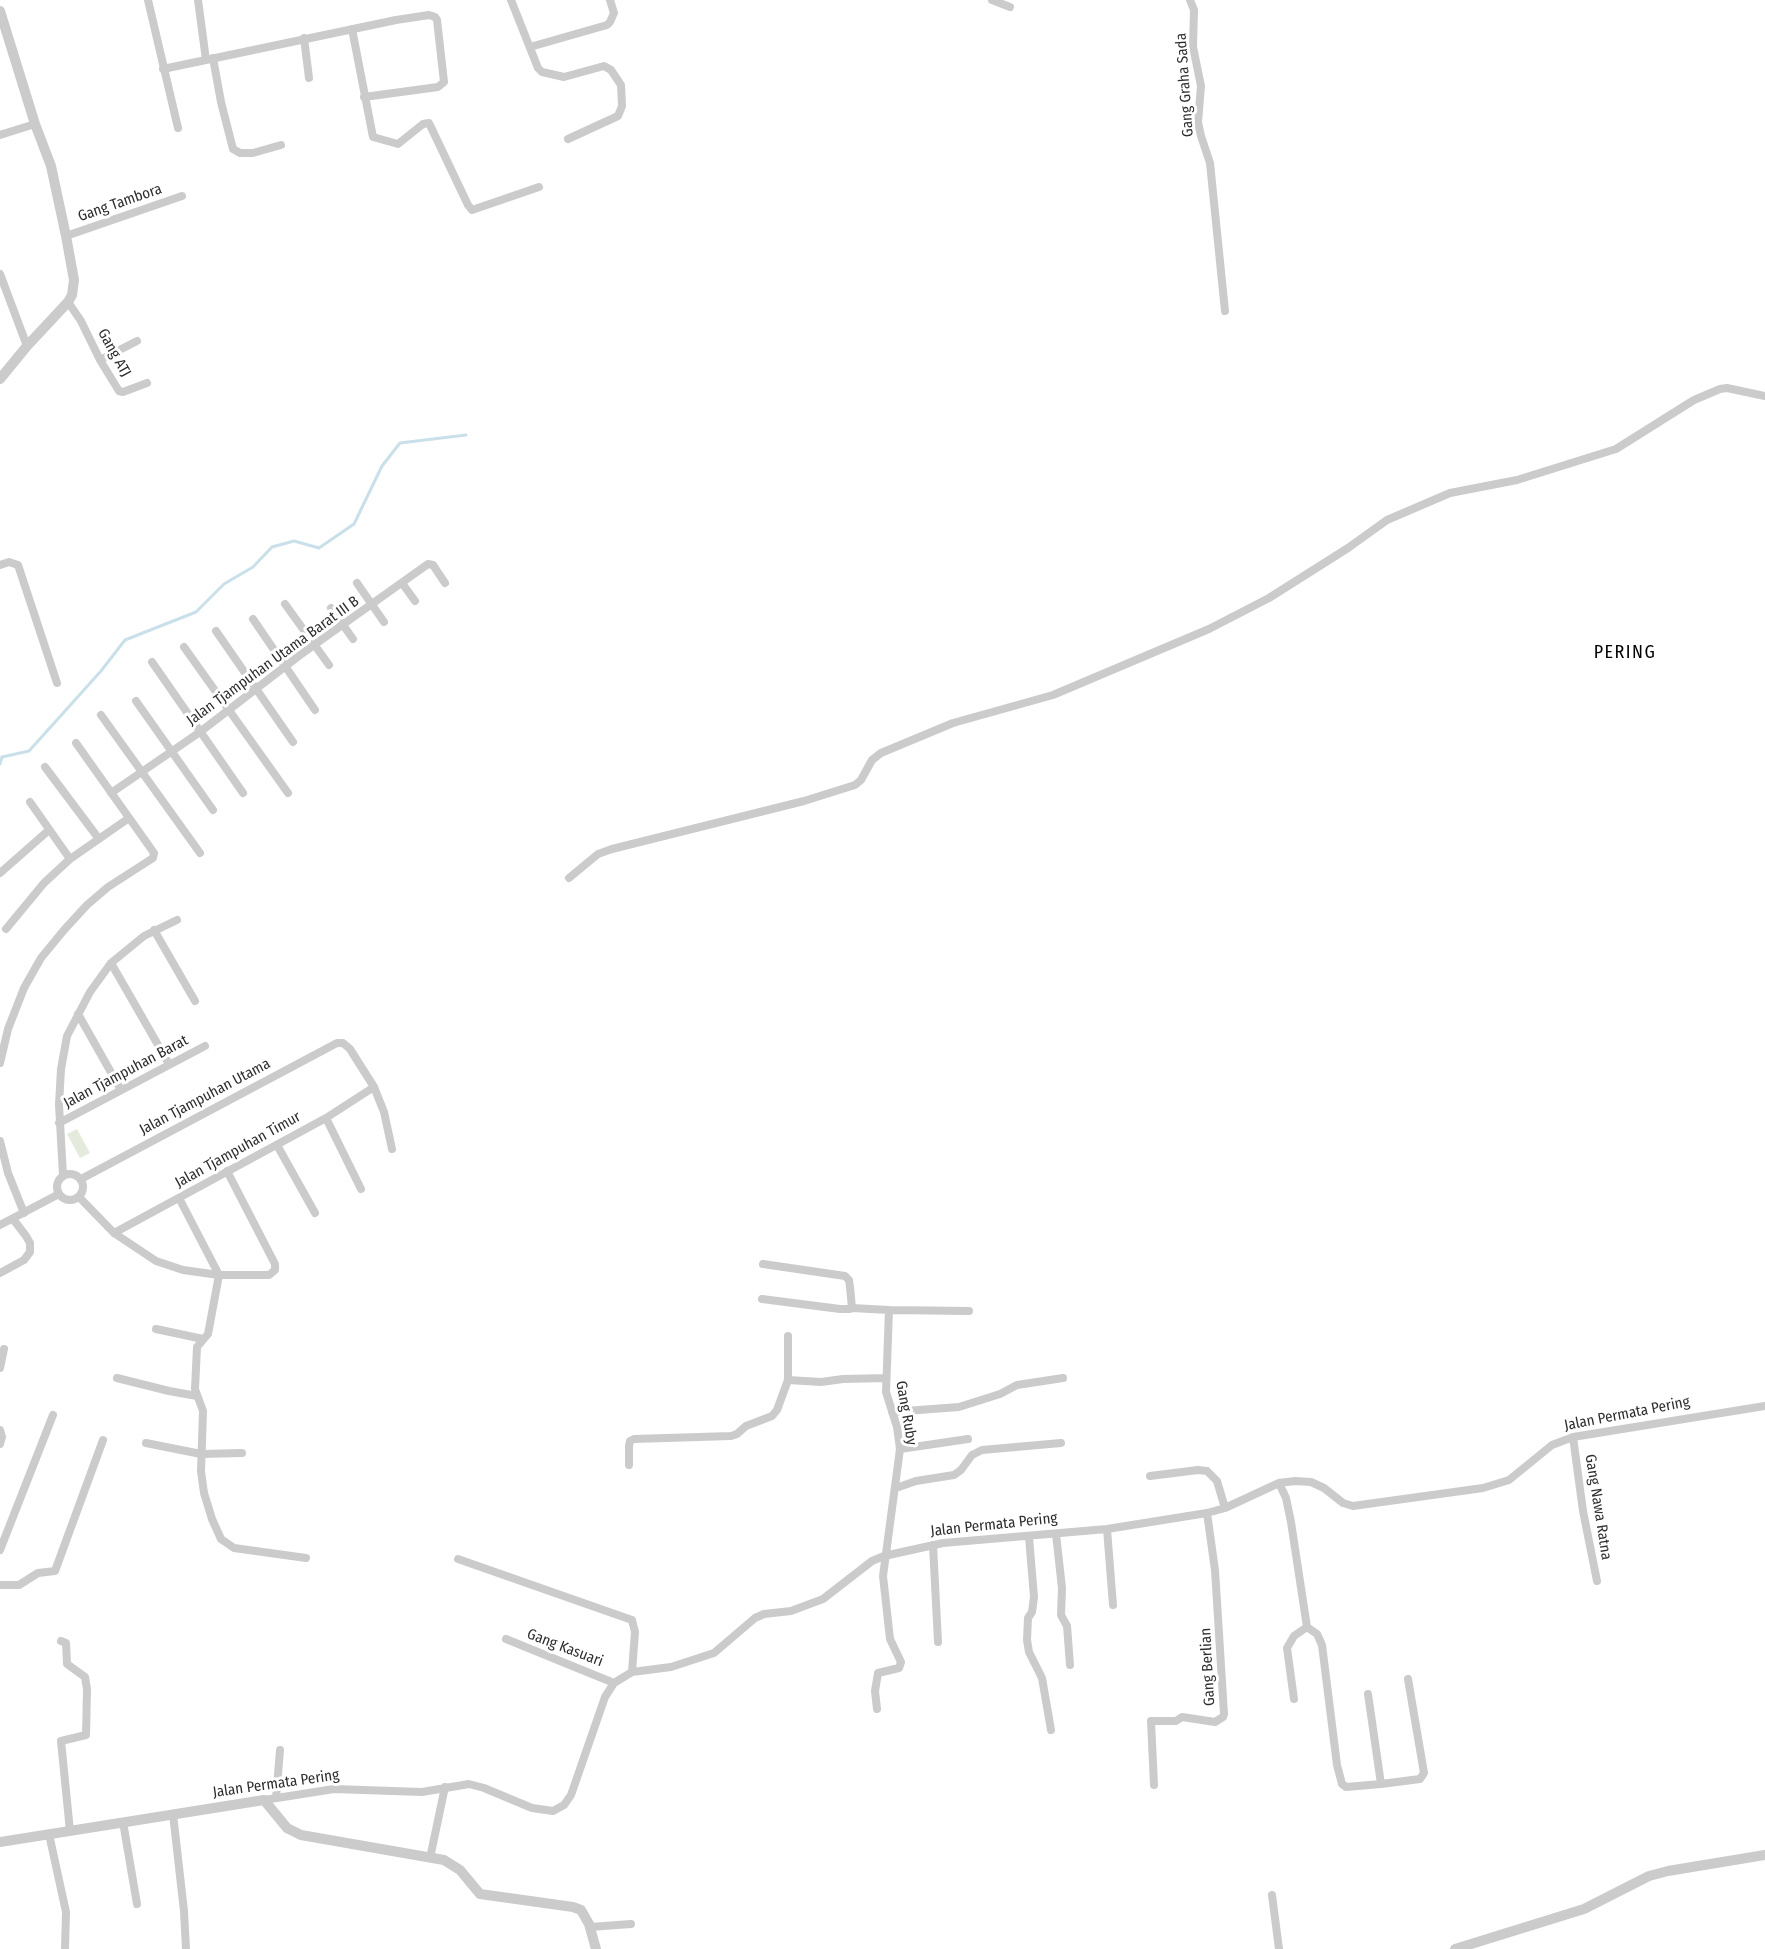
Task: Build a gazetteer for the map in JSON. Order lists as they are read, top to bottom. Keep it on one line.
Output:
{"streets":{"street":["Gang Graha Sada","Gang Tambora","Gang ATJ","Jalan Tjampuhan Utama Barat III B","Jalan Tjampuhan Barat","Jalan Tjampuhan Utama","Jalan Tjampuhan Timur","Gang Ruby","Jalan Permata Pering","Gang Nawa Ratna","Gang Kasuari","Gang Berlian"]},"crossings":[["Jalan Tjampuhan Utama","Jalan Tjampuhan Timur"],["Gang Ruby","Jalan Permata Pering"],["Jalan Permata Pering","Gang Nawa Ratna"],["Jalan Permata Pering","Gang Kasuari"],["Jalan Permata Pering","Gang Berlian"]],"districts":["PERING"]}
